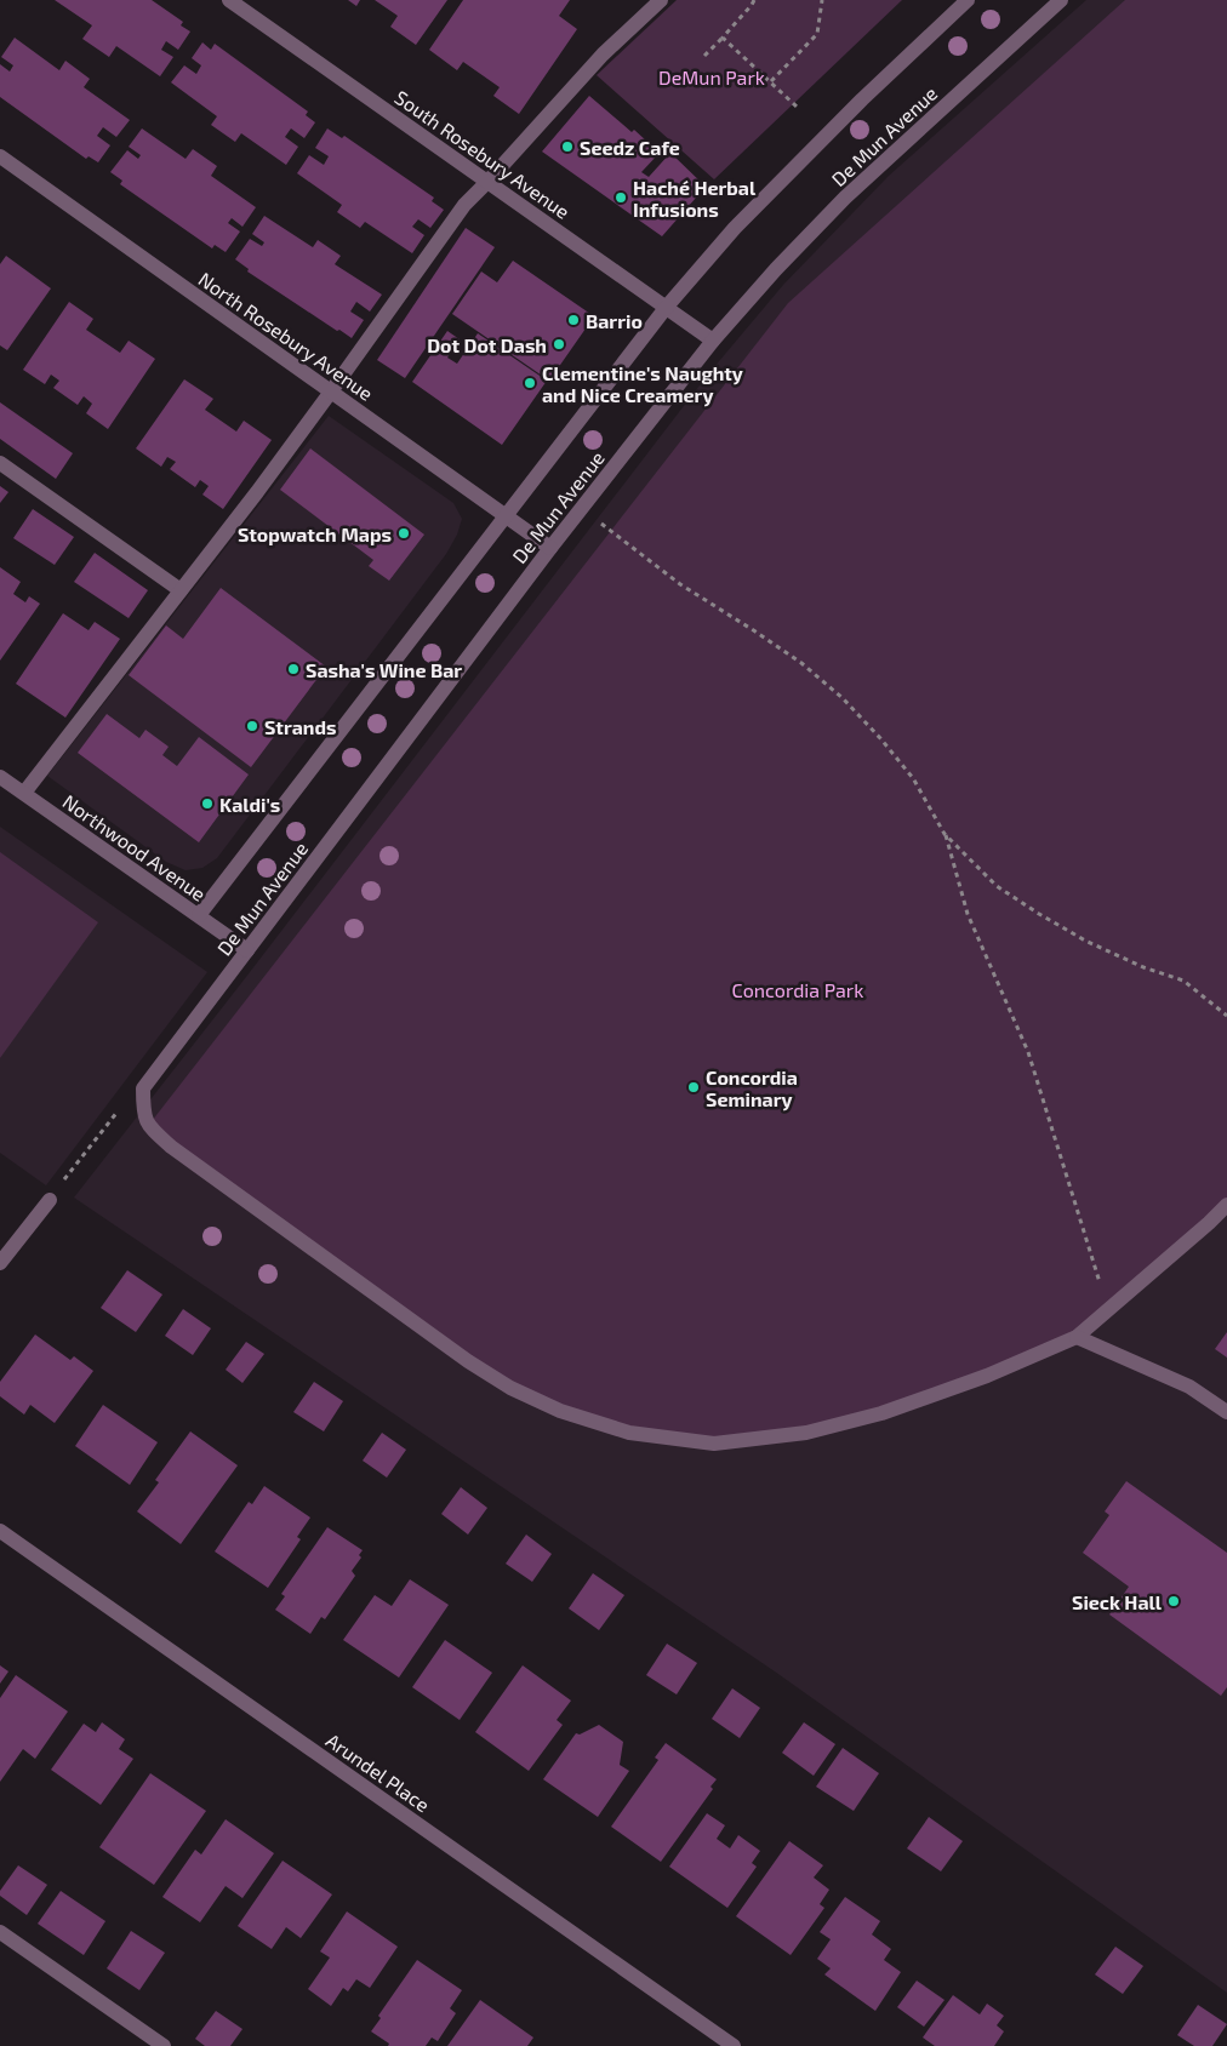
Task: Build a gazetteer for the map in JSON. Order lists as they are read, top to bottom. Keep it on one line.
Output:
{"streets":{"street":["De Mun Avenue","South Rosebury Avenue","North Rosebury Avenue","Northwood Avenue","Arundel Place"]},"crossings":[["De Mun Avenue","South Rosebury Avenue"],["De Mun Avenue","North Rosebury Avenue"],["De Mun Avenue","Northwood Avenue"]],"parks":["DeMun Park","Concordia Park"],"places":["Seedz Cafe","Haché Herbal Infusions","Barrio","Dot Dot Dash","Clementine's Naughty and Nice Creamery","Stopwatch Maps","Sasha's Wine Bar","Strands","Kaldi's","Concordia Seminary","Sieck Hall"]}
